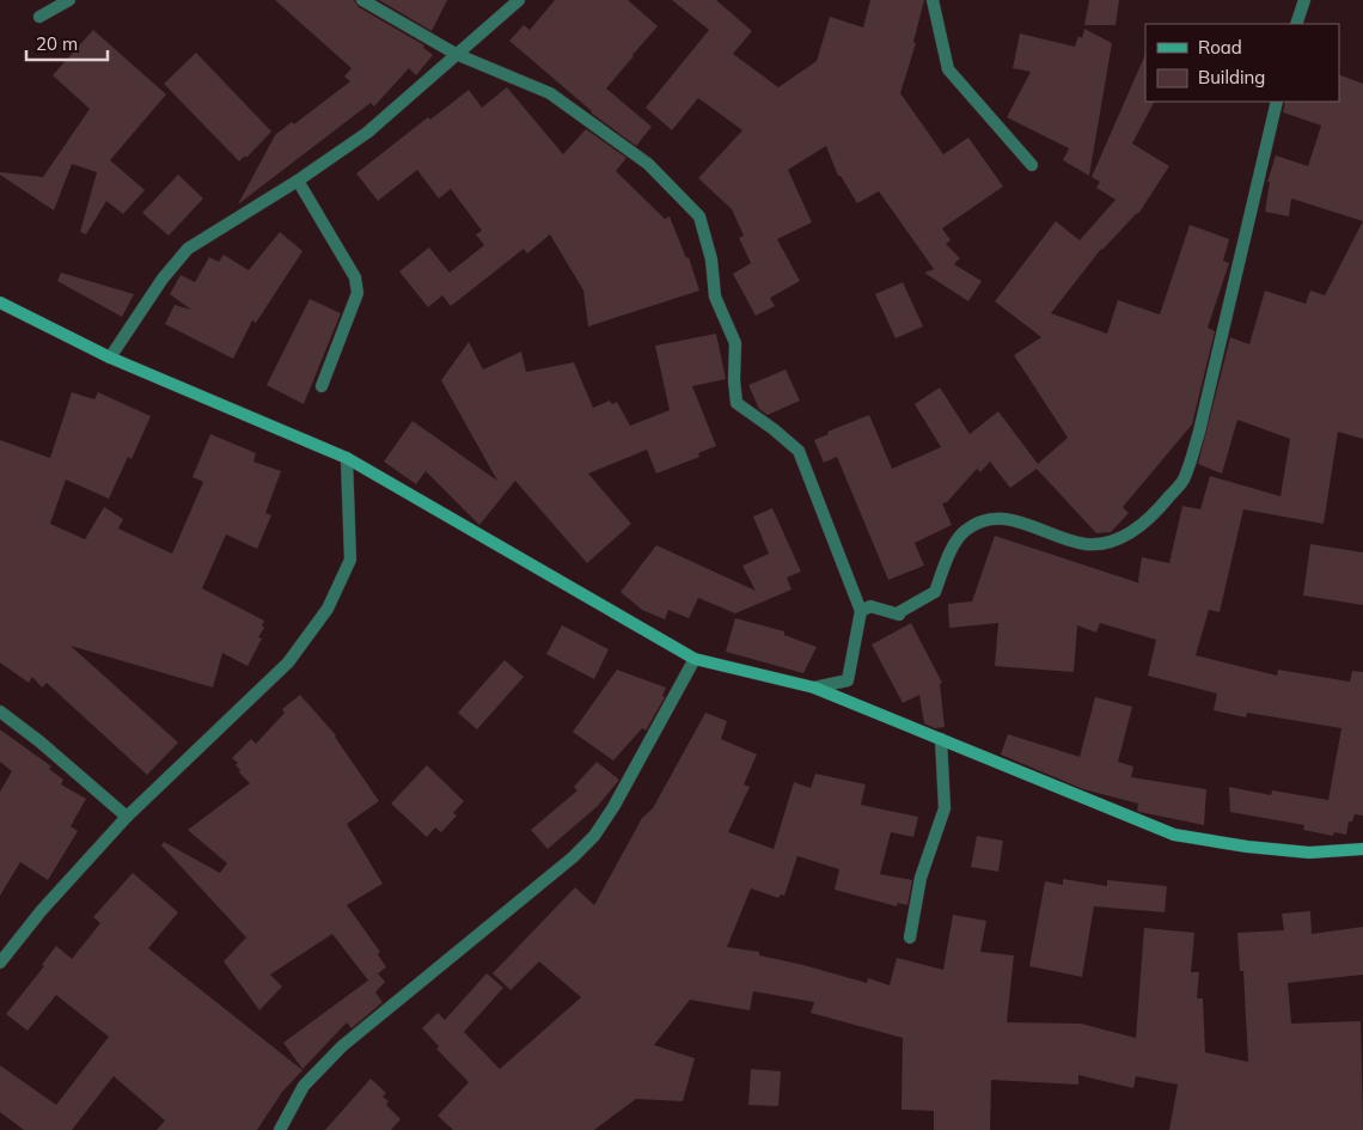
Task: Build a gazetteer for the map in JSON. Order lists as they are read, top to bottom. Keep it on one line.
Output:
{"legend":["Road","Building"],"scale_bar":"20 m"}
